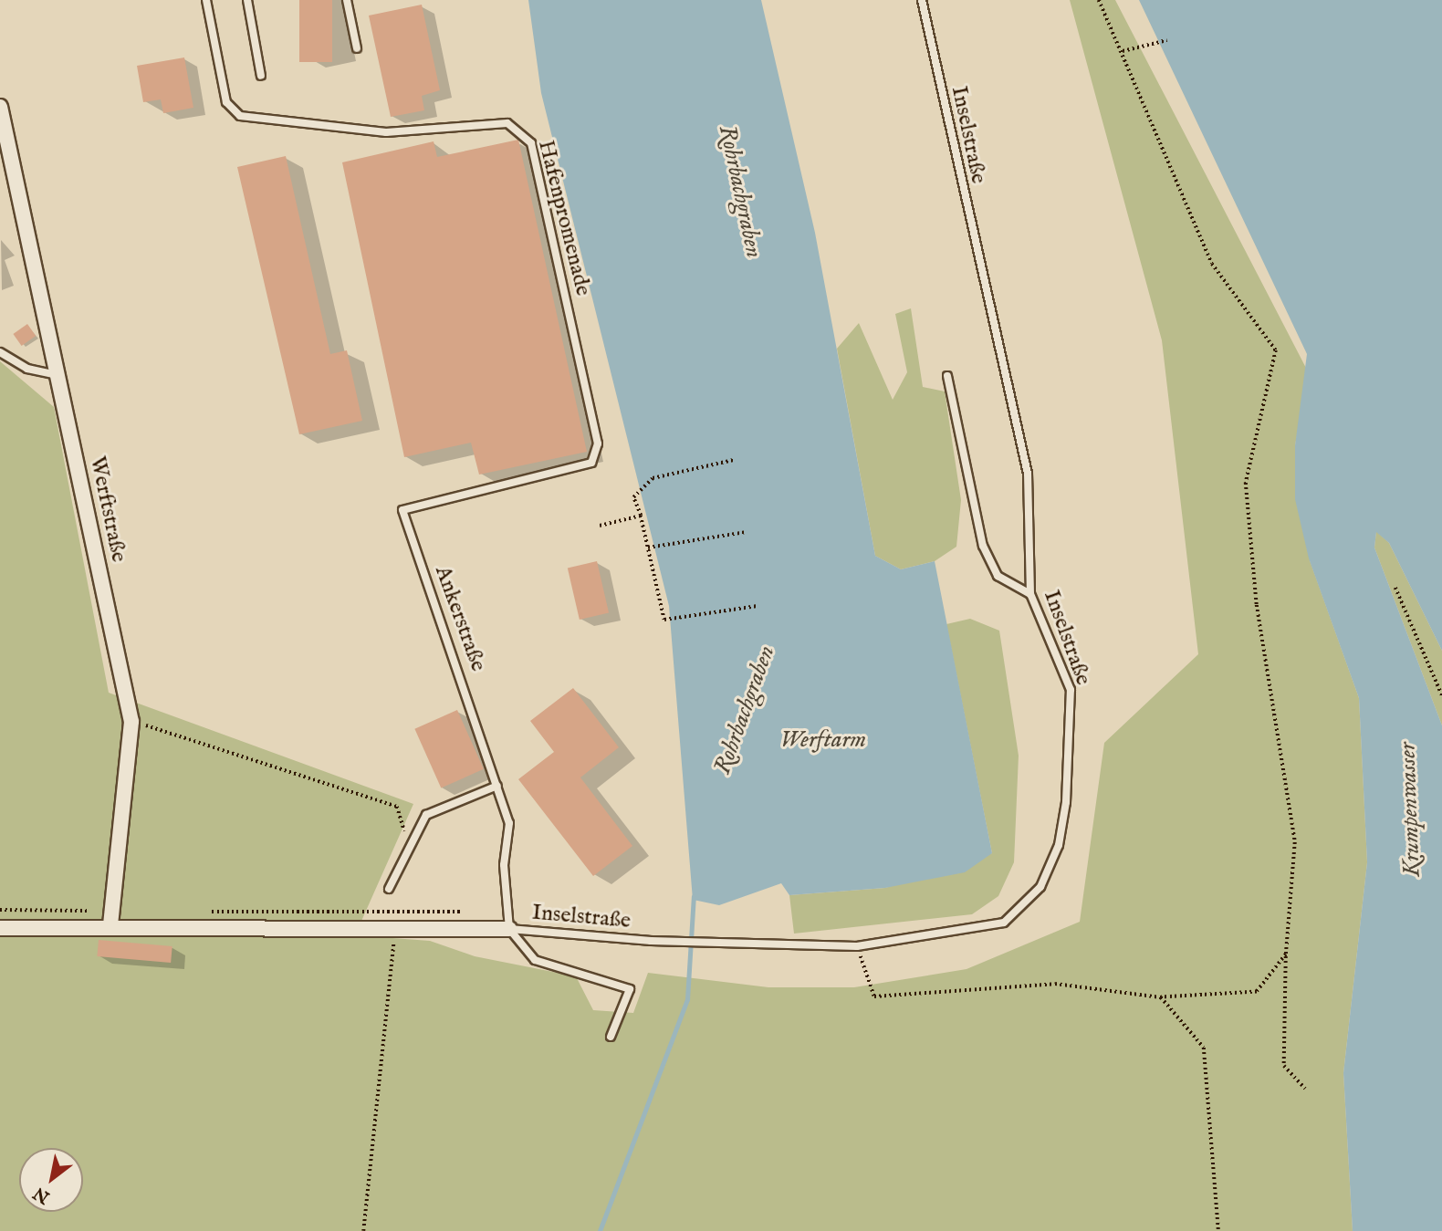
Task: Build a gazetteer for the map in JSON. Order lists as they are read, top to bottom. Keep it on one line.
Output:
{"streets":{"street":["Werftstraße"],"lane":["Inselstraße","Hafenpromenade","Ankerstraße"]},"crossings":[["Inselstraße","Ankerstraße"],["Hafenpromenade","Ankerstraße"]],"water":["Rohrbachgraben","Werftarm","Krumpenwasser"],"north":"bottom left"}
